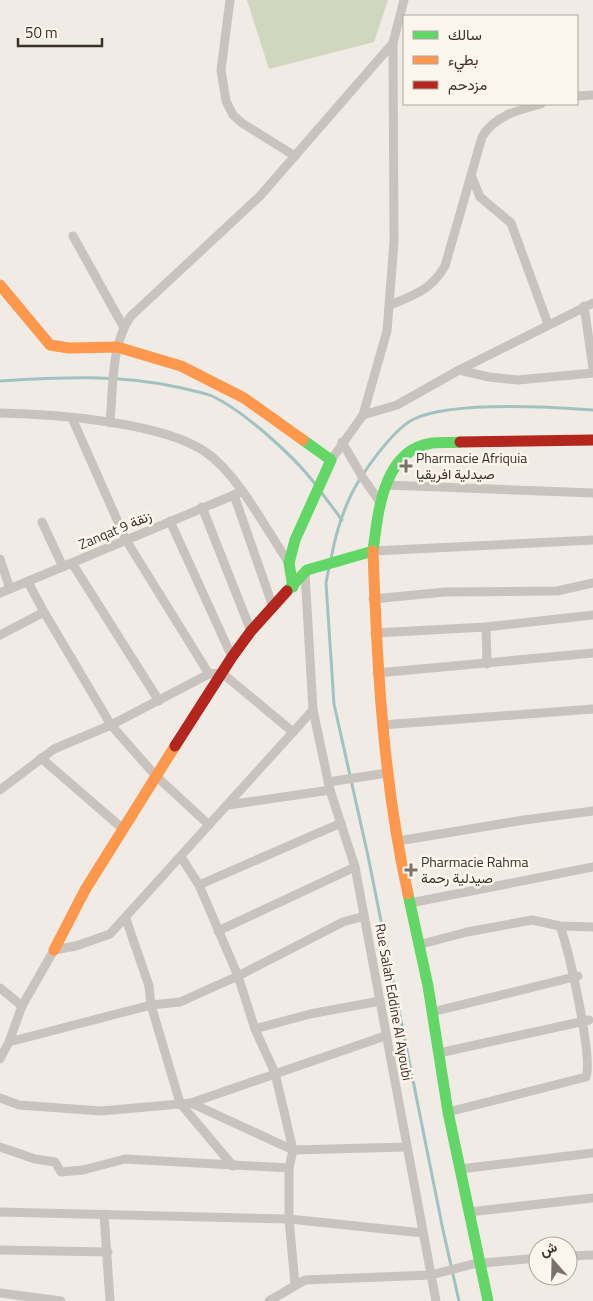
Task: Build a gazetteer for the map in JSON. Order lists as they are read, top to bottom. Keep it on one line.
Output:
{"streets":{"street":["Zanqat 9 زنقة","Rue Salah Eddine Al Ayoubi"]},"places":{"health":["Pharmacie Afriquia صيدلية افريقيا","Pharmacie Rahma صيدلية رحمة"]},"legend":["سالك","بطيء","مزدحم"],"scale_bar":"50 m","north":"top"}
